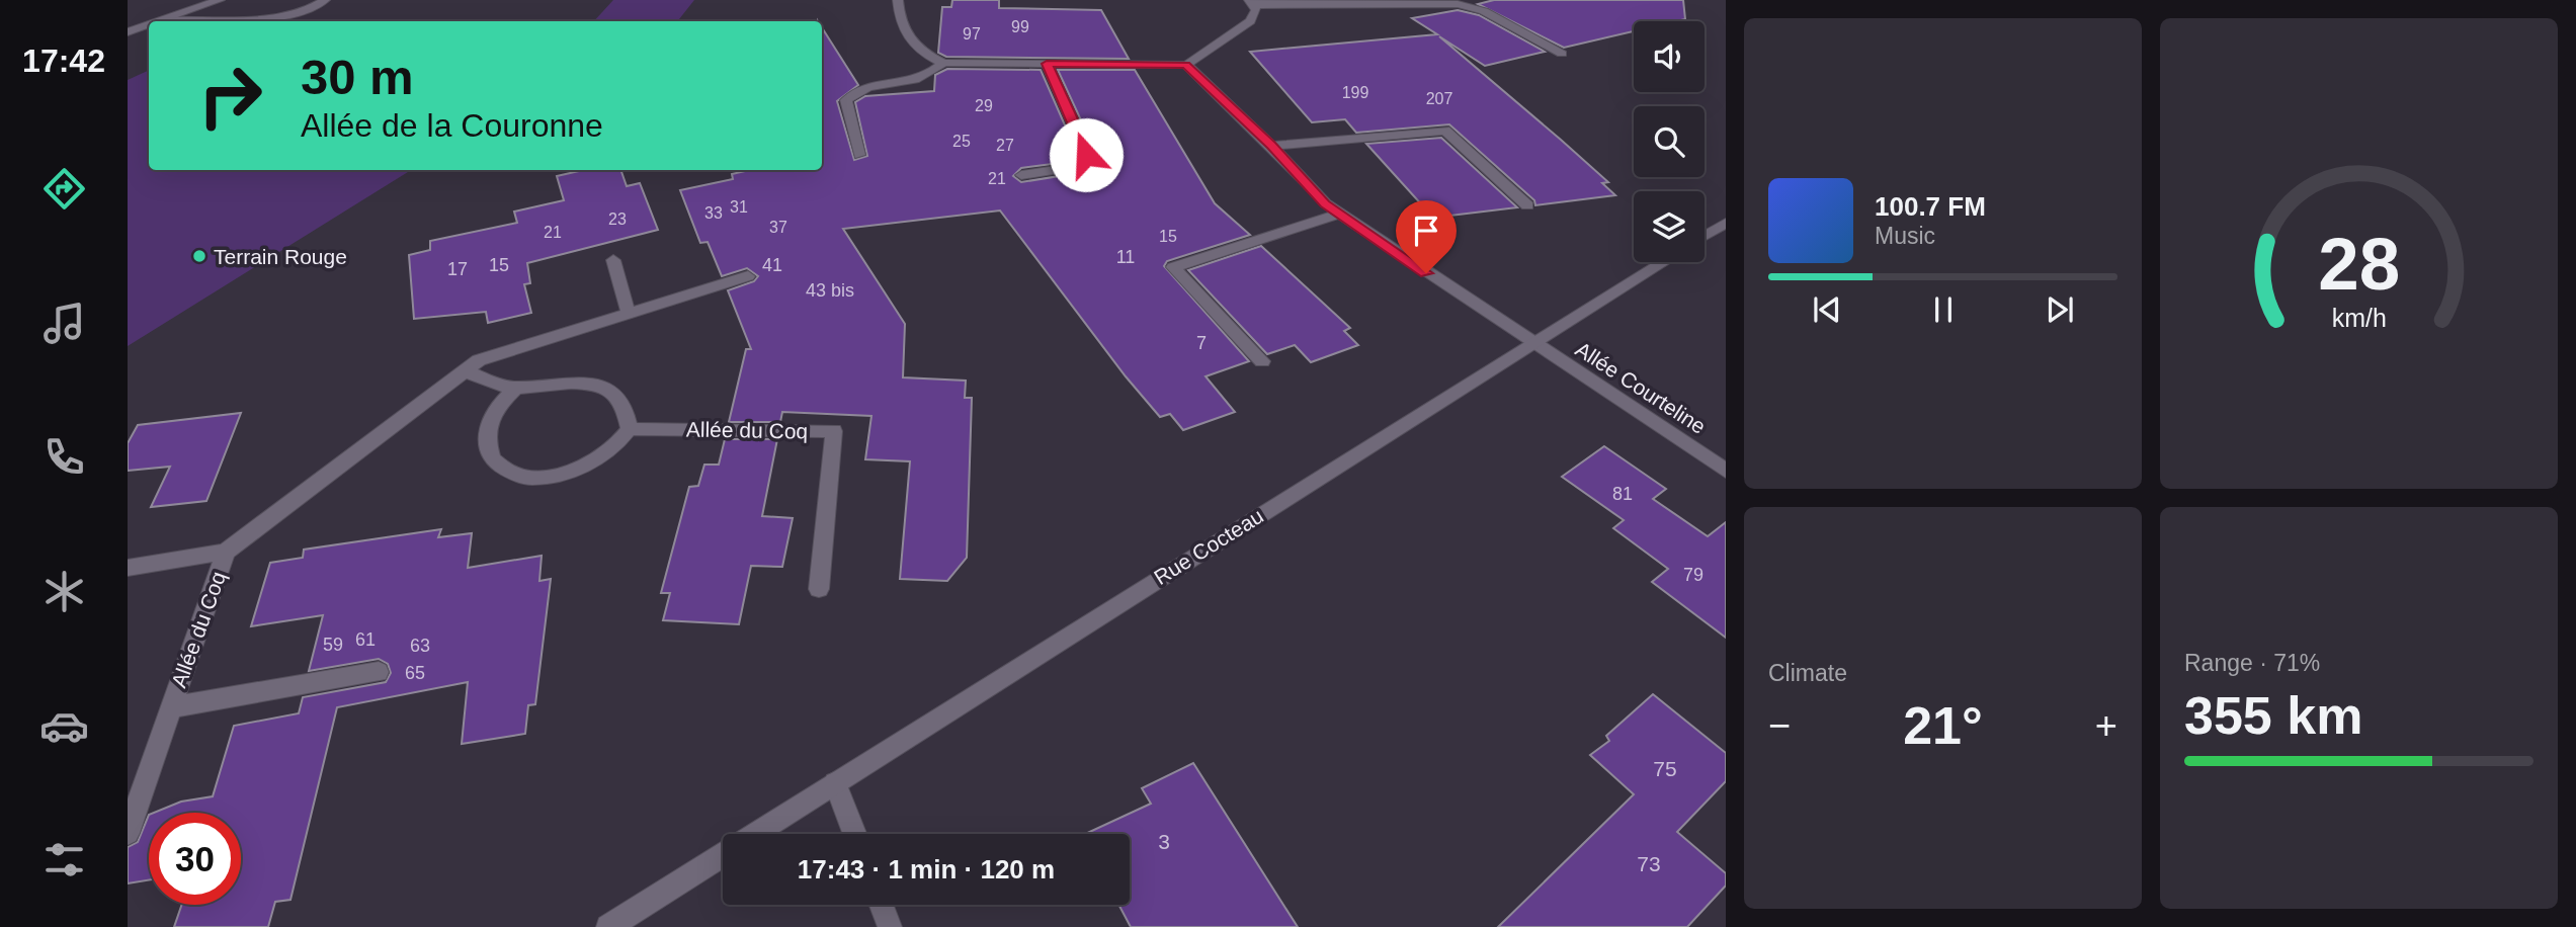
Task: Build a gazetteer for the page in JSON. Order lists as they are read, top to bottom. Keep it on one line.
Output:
{"streets":{"street":["Allée Courteline","Allée du Coq","Rue Cocteau"]},"crossings":[["Allée Courteline","Rue Cocteau"]],"places":["Terrain Rouge"],"house_numbers":["99","97","199","207","29","25","27","21","31","33","23","37","21","15","11","15","41","17","43 bis","7","81","79","61","59","63","65","75","3","73"],"page":{"tabs":"17:42","turn":["30 m","Allée de la Couronne"],"song":["100.7 FM","Music"],"tile":["Climate",["Range · 71%","355 km"]],"heat":["−","21°","+"],"limit":"30","trip":"17:43 · 1 min · 120 m","gauge":["28","km/h"]}}
